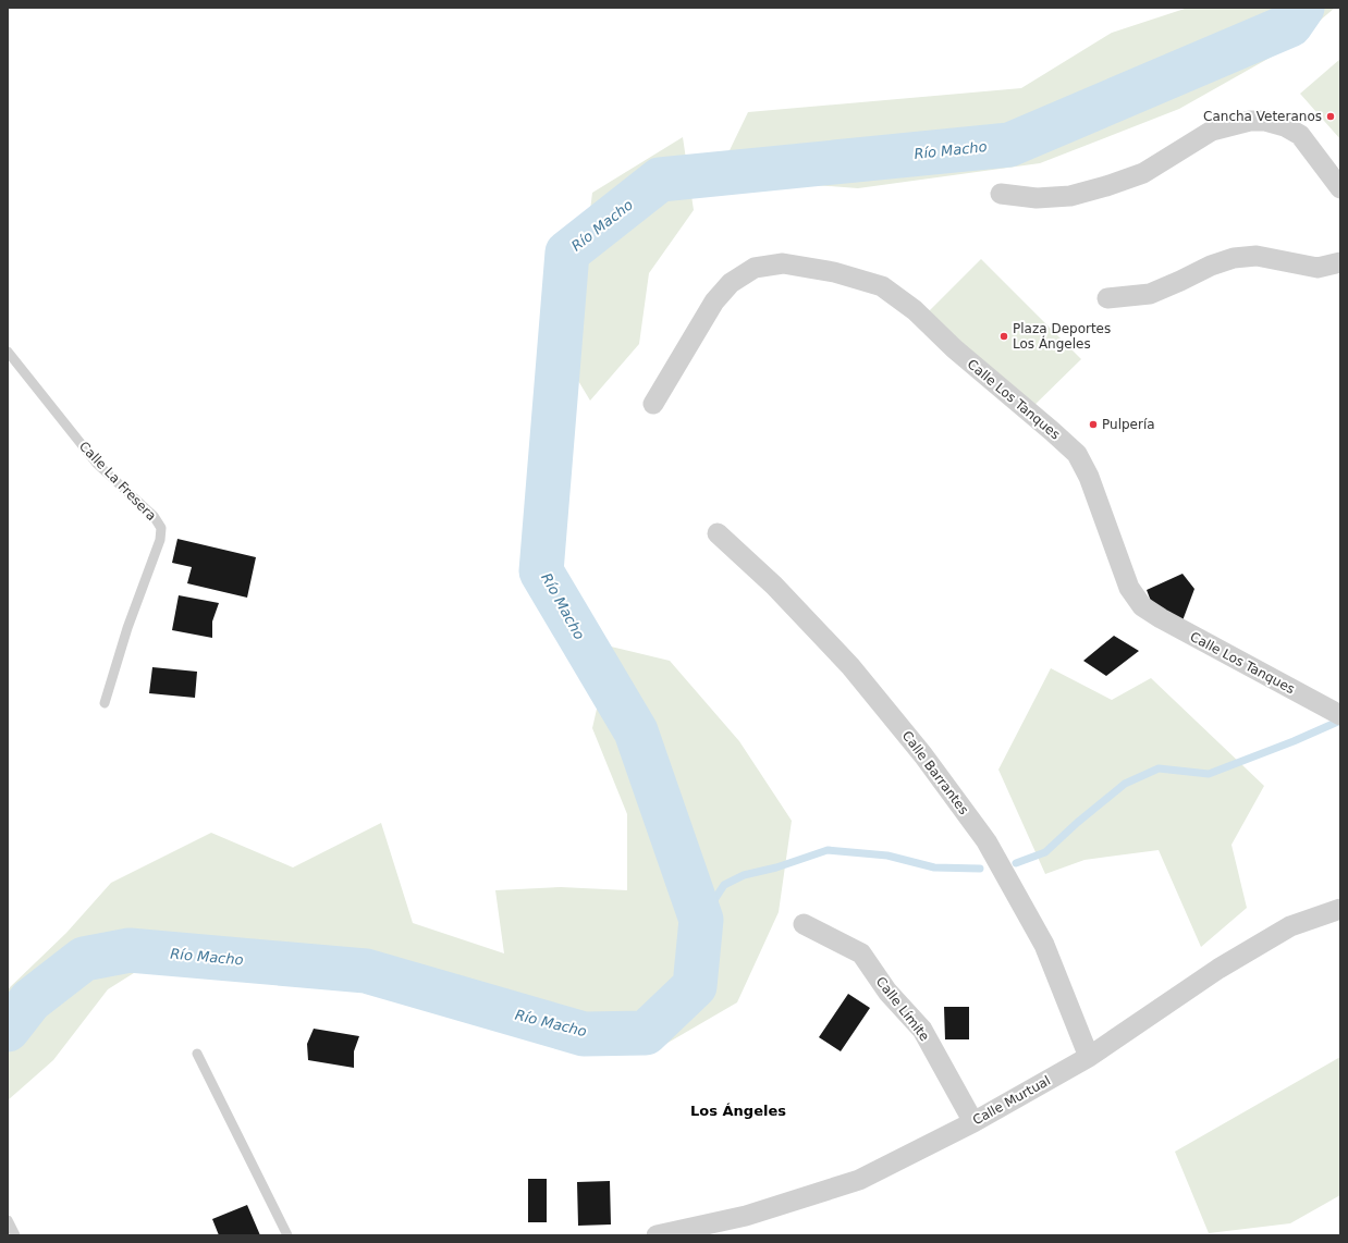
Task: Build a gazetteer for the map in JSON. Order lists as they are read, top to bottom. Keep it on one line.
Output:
{"streets":{"street":["Calle Los Tanques","Calle Barrantes","Calle Límite","Calle Murtual"],"lane":["Calle La Fresera"]},"crossings":[["Calle Barrantes","Calle Murtual"],["Calle Límite","Calle Murtual"]],"districts":["Los Ángeles"],"water":["Río Macho"],"places":["Cancha Veteranos","Plaza Deportes Los Ángeles","Pulpería"]}
